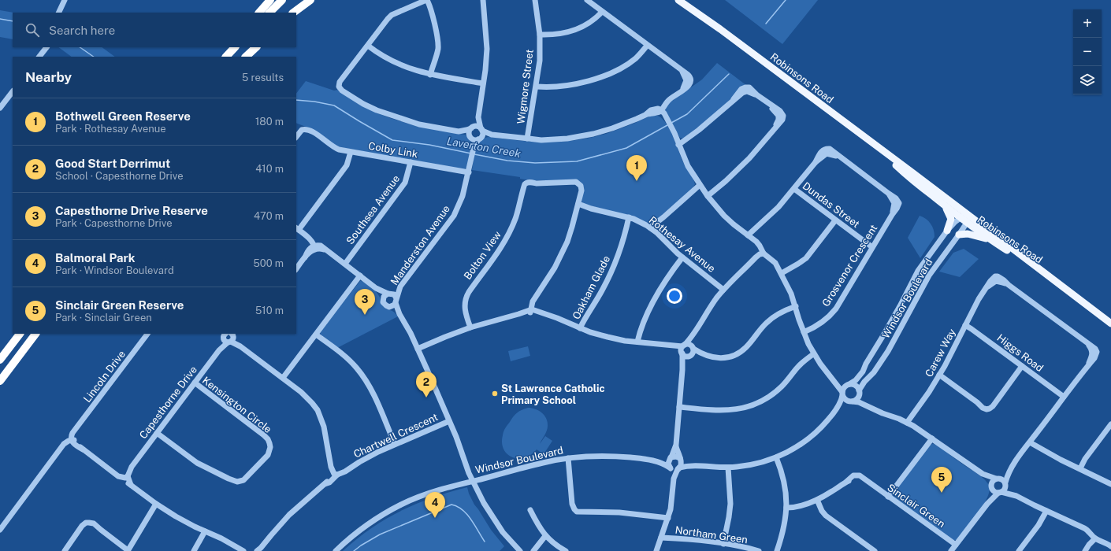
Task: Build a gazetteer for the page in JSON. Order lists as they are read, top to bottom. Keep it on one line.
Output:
{"streets":{"main road":["Robinsons Road"],"street":["Wigmore Street","Colby Link","Dundas Street","Southsea Avenue","Rothesay Avenue","Manderston Avenue","Bolton View","Grosvenor Crescent","Oakham Glade","Windsor Boulevard","Carew Way","Higgs Road","Lincoln Drive","Capesthorne Drive","Kensington Circle","Chartwell Crescent","Sinclair Green","Northam Green"]},"crossings":[["Robinsons Road","Windsor Boulevard"],["Colby Link","Southsea Avenue"],["Colby Link","Manderston Avenue"],["Dundas Street","Grosvenor Crescent"],["Rothesay Avenue","Bolton View"],["Rothesay Avenue","Oakham Glade"],["Carew Way","Higgs Road"],["Capesthorne Drive","Kensington Circle"]],"water":["Laverton Creek"],"places":["St Lawrence Catholic Primary School"],"page":{"map_buttons":["+","−"],"search":"Search here","heading":["Nearby","5 results"],"list":[{"mark":"1","name":"Bothwell Green Reserve","note":"Park · Rothesay Avenue","value":"180 m"},{"mark":"2","name":"Good Start Derrimut","note":"School · Capesthorne Drive","value":"410 m"},{"mark":"3","name":"Capesthorne Drive Reserve","note":"Park · Capesthorne Drive","value":"470 m"},{"mark":"4","name":"Balmoral Park","note":"Park · Windsor Boulevard","value":"500 m"},{"mark":"5","name":"Sinclair Green Reserve","note":"Park · Sinclair Green","value":"510 m"}],"pins":["1","3","2","5","4"]}}
